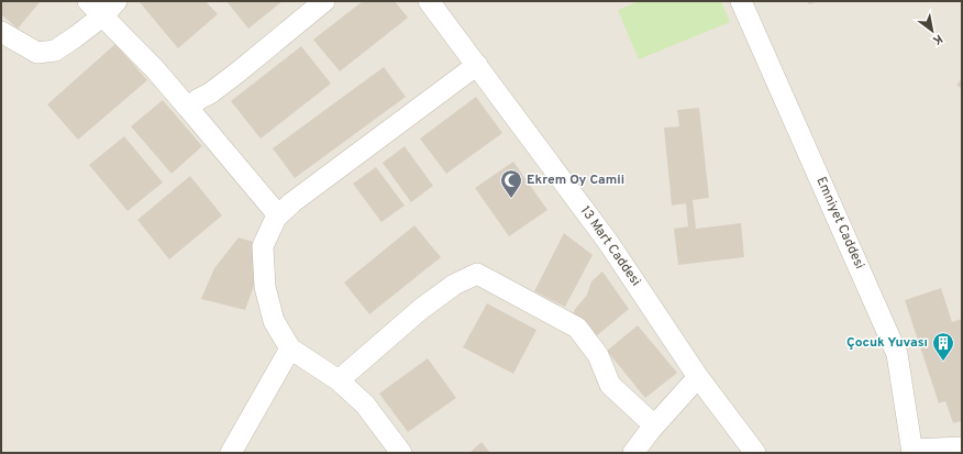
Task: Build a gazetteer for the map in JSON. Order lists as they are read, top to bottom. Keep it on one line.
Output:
{"streets":{"street":["Emniyet Caddesi","13 Mart Caddesi"]},"places":{"mosque":["Ekrem Oy Camii"],"building":["Çocuk Yuvası"]},"north":"bottom right"}
